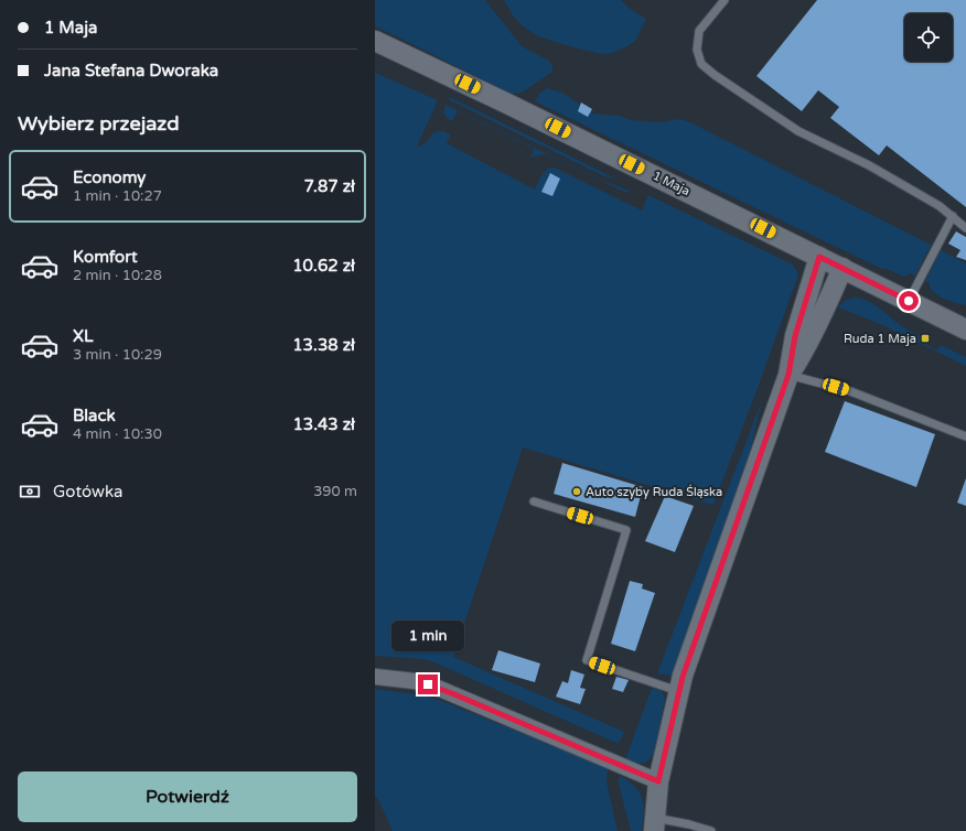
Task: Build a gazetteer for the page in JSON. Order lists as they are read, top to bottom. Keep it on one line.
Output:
{"streets":{"street":["1 Maja"]},"places":{"transit":["Ruda 1 Maja"],"other":["Auto szyby Ruda Śląska"]},"page":{"banner":["1 Maja","Jana Stefana Dworaka"],"heading":"Wybierz przejazd","list":[{"name":"Economy","note":"1 min · 10:27","value":"7.87 zł"},{"name":"Komfort","note":"2 min · 10:28","value":"10.62 zł"},{"name":"XL","note":"3 min · 10:29","value":"13.38 zł"},{"name":"Black","note":"4 min · 10:30","value":"13.43 zł"}],"pay":["Gotówka","390 m"],"bubble":"1 min","buttons":"Potwierdź"}}
